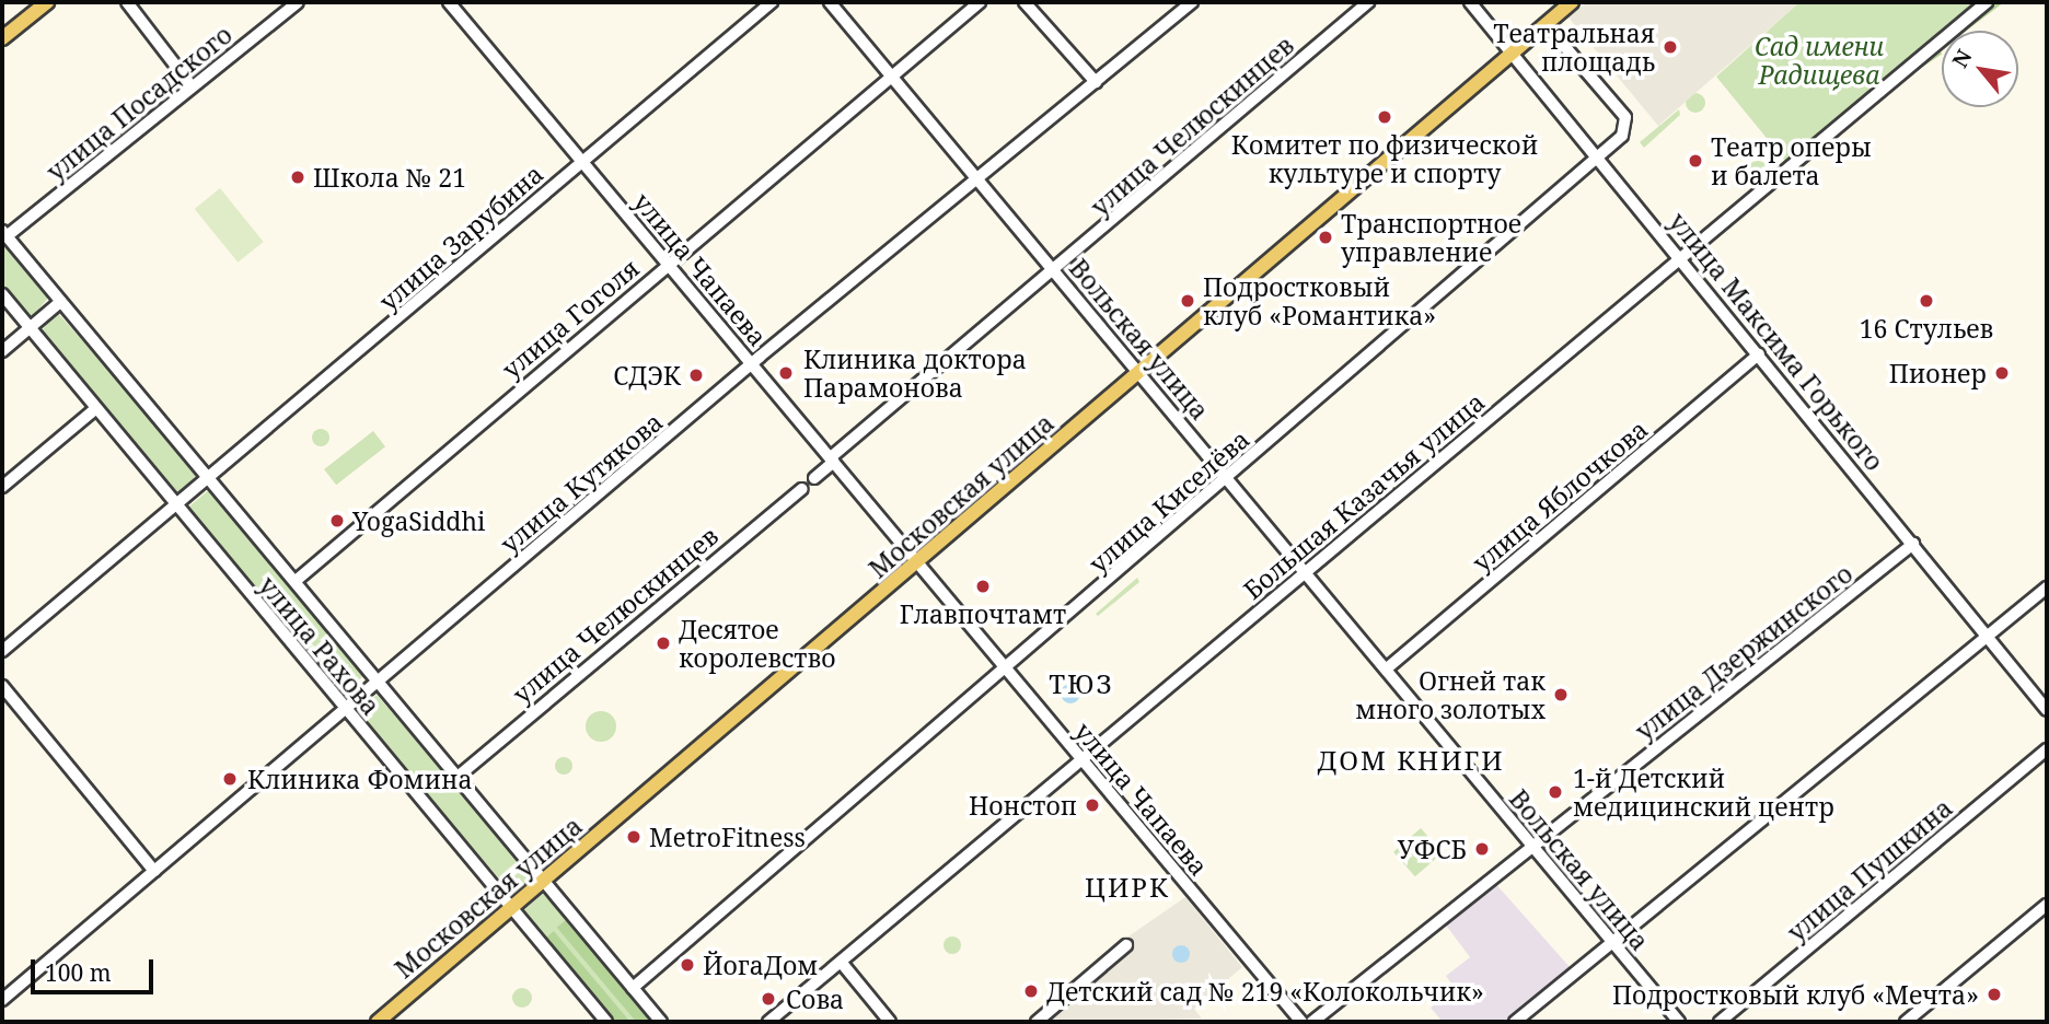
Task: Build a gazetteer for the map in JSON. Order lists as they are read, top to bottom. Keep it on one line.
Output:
{"streets":{"main road":["Московская улица"],"street":["улица Посадского","улица Челюскинцев","улица Зарубина","улица Чапаева","улица Гоголя","Вольская улица","улица Максима Горького","улица Кутякова","Большая Казачья улица","улица Яблочкова","улица Киселёва","улица Рахова","улица Дзержинского","улица Пушкина"]},"crossings":[["улица Посадского","улица Рахова"],["улица Челюскинцев","улица Чапаева"],["улица Челюскинцев","Вольская улица"],["улица Челюскинцев","улица Рахова"],["улица Зарубина","улица Чапаева"],["улица Зарубина","улица Рахова"],["улица Чапаева","улица Гоголя"],["улица Чапаева","улица Кутякова"],["улица Чапаева","Московская улица"],["улица Чапаева","Большая Казачья улица"],["улица Чапаева","улица Киселёва"],["улица Гоголя","Вольская улица"],["улица Гоголя","улица Рахова"],["Вольская улица","улица Кутякова"],["Вольская улица","Московская улица"],["Вольская улица","Большая Казачья улица"],["Вольская улица","улица Яблочкова"],["Вольская улица","улица Киселёва"],["Вольская улица","улица Дзержинского"],["улица Максима Горького","Московская улица"],["улица Максима Горького","Большая Казачья улица"],["улица Максима Горького","улица Яблочкова"],["улица Максима Горького","улица Киселёва"],["улица Максима Горького","улица Дзержинского"],["улица Кутякова","улица Рахова"],["Московская улица","улица Киселёва"],["Московская улица","улица Рахова"],["улица Киселёва","улица Рахова"]],"districts":["ТЮЗ","ДОМ КНИГИ","ЦИРК"],"parks":["Сад имени Радищева"],"places":["Театральная площадь","Комитет по физической культуре и спорту","Театр оперы и балета","Школа № 21","Транспортное управление","Подростковый клуб «Романтика»","16 Стульев","Клиника доктора Парамонова","Пионер","СДЭК","YogaSiddhi","Главпочтамт","Десятое королевство","Огней так много золотых","Клиника Фомина","1-й Детский медицинский центр","Нонстоп","MetroFitness","УФСБ","ЙогаДом","Детский сад № 219 «Колокольчик»","Подростковый клуб «Мечта»","Сова"],"scale_bar":"100 m","north":"top left"}
